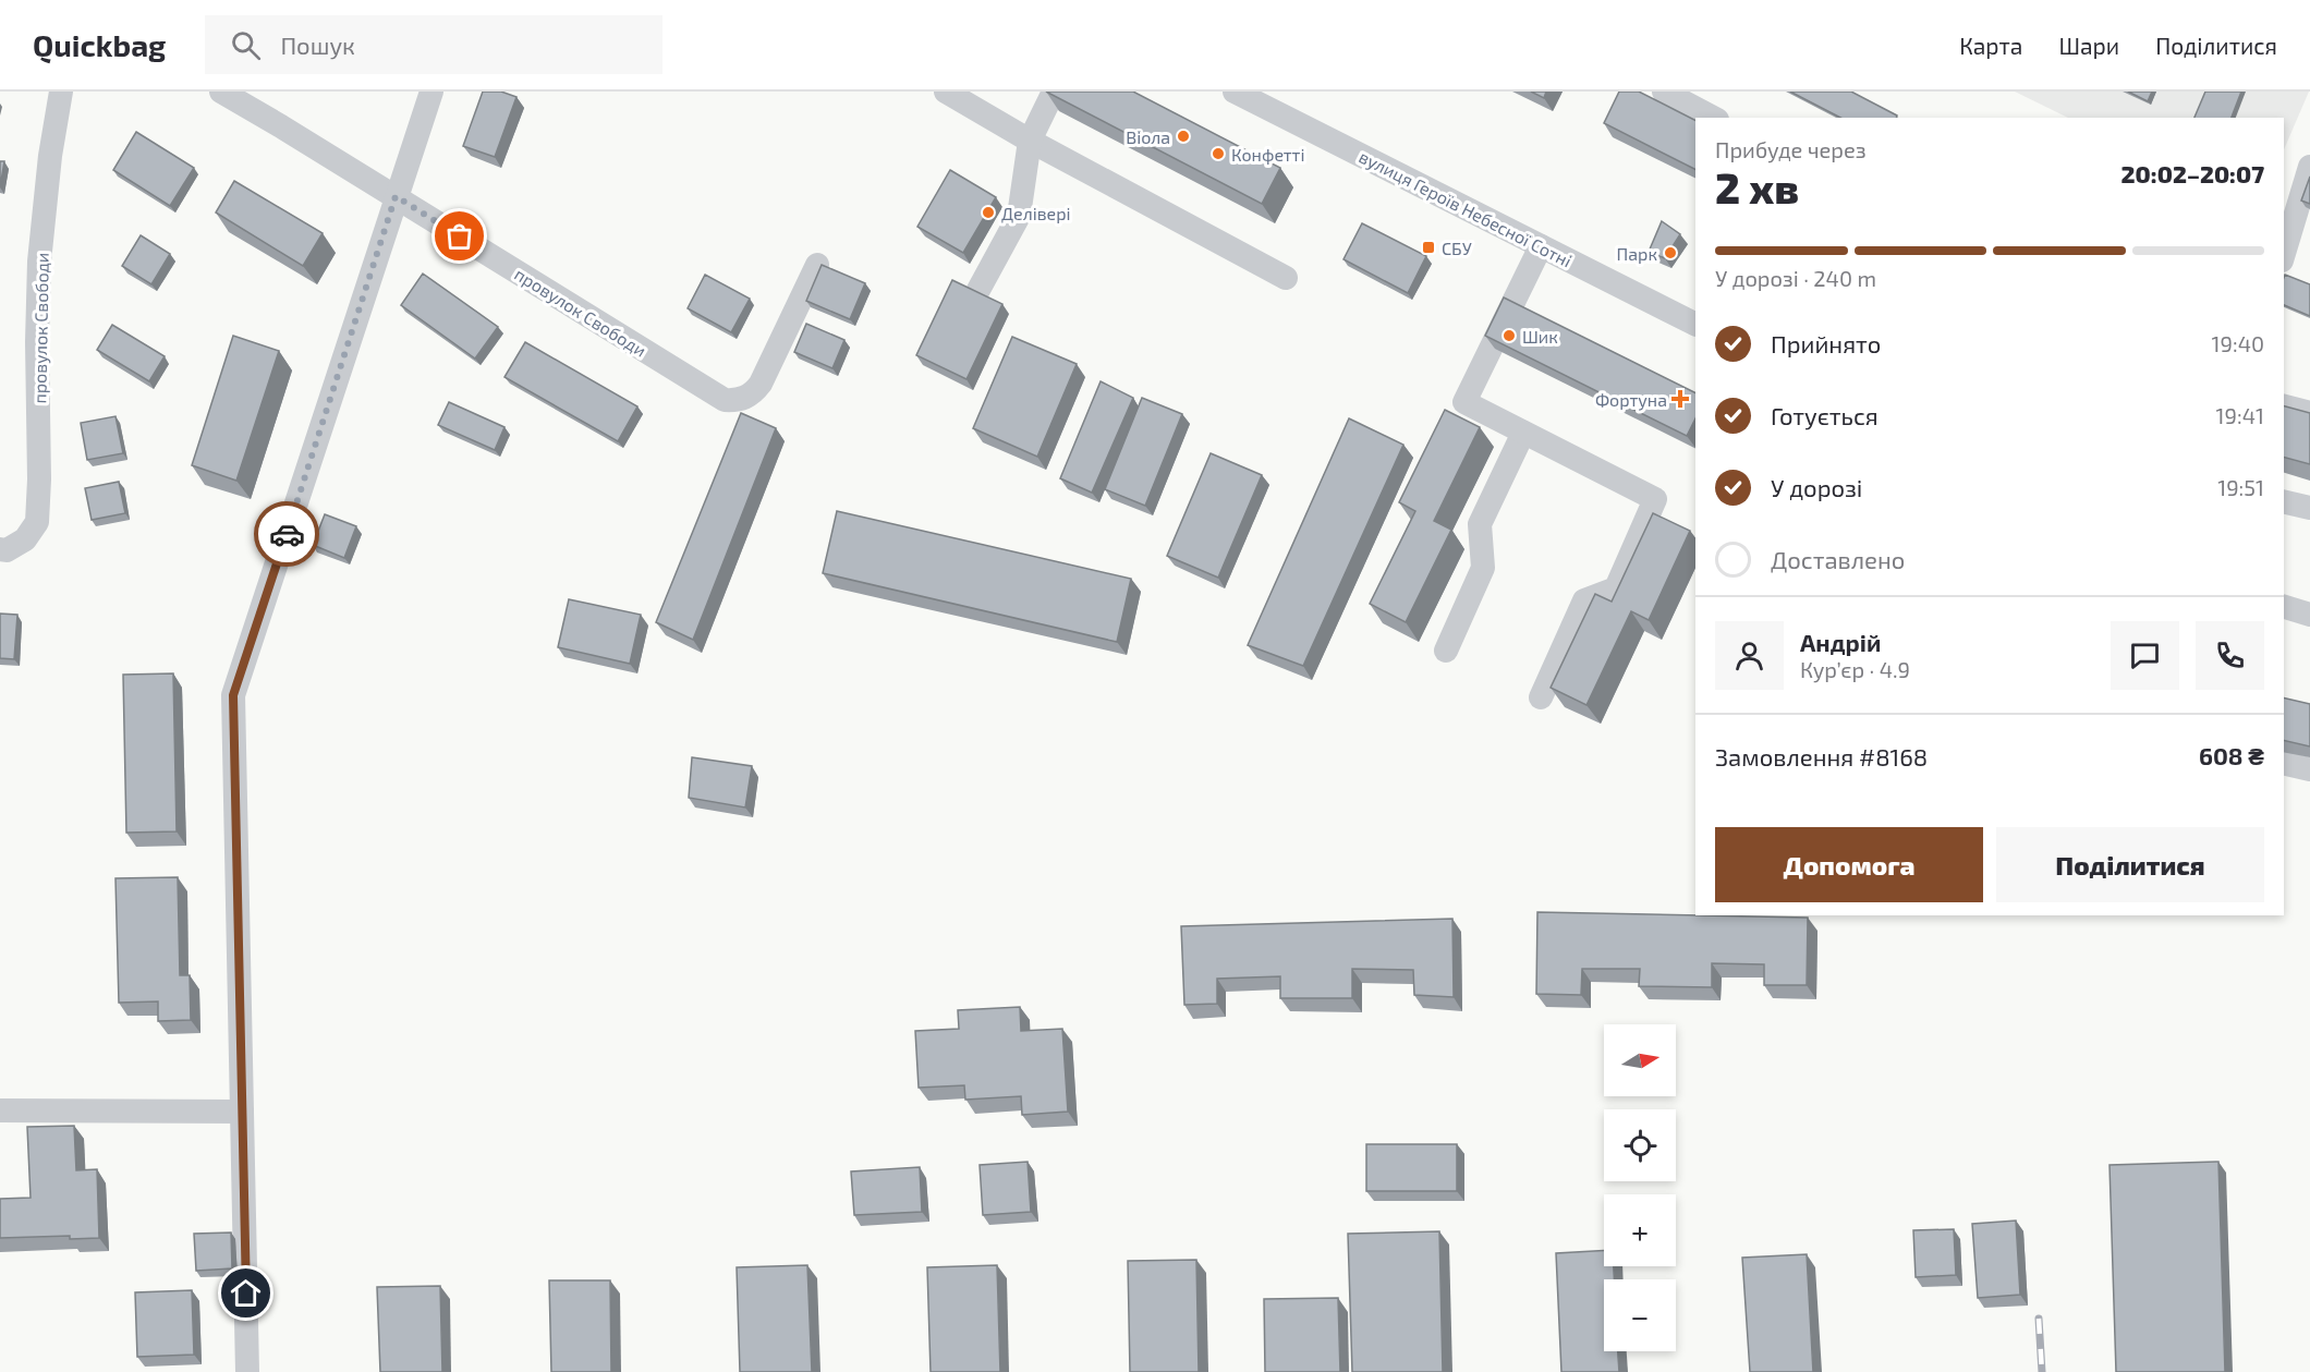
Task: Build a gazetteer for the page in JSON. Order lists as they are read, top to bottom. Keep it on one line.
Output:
{"streets":{"street":["вулиця Героїв Небесної Сотні","провулок Свободи"]},"places":{"other":["Віола","Конфетті","Делівері","Парк","Шик"],"transit":["СБУ"],"health":["Фортуна"]},"north":"right","page":{"header":"Quickbag","search":"Пошук","nav":["Карта","Шари","Поділитися"],"heading":["2 хв","Прибуде через","20:02–20:07"],"panel":["Андрій","Кур’єр · 4.9","Замовлення #8168","608 ₴"],"bar":"У дорозі · 240 m","list":[["Прийнято","19:40"],["Готується","19:41"],["У дорозі","19:51"],"Доставлено"],"buttons":["Допомога","Поділитися"],"map_buttons":["+","−"]}}
